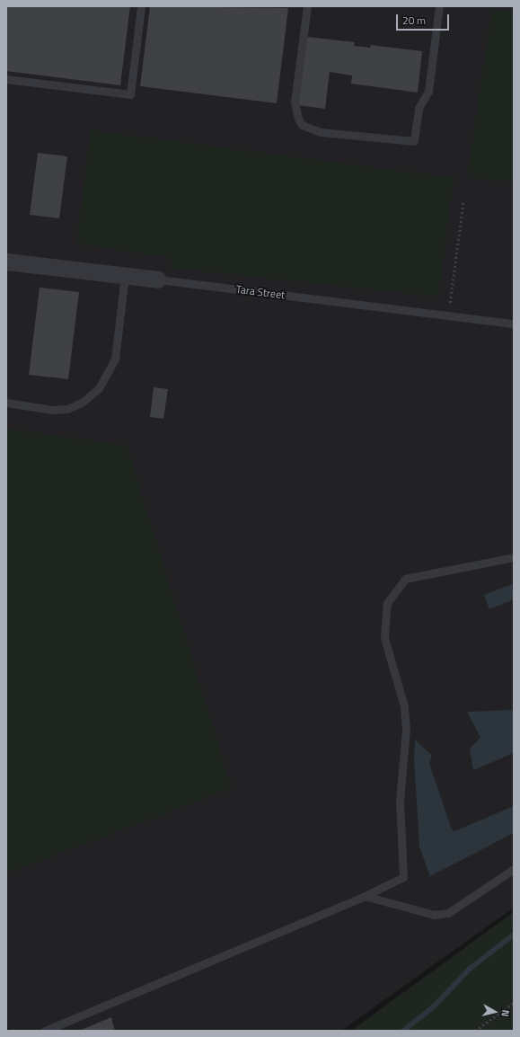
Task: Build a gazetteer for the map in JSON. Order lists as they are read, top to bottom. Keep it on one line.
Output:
{"streets":{"street":["Tara Street"]},"scale_bar":"20 m","north":"right"}
